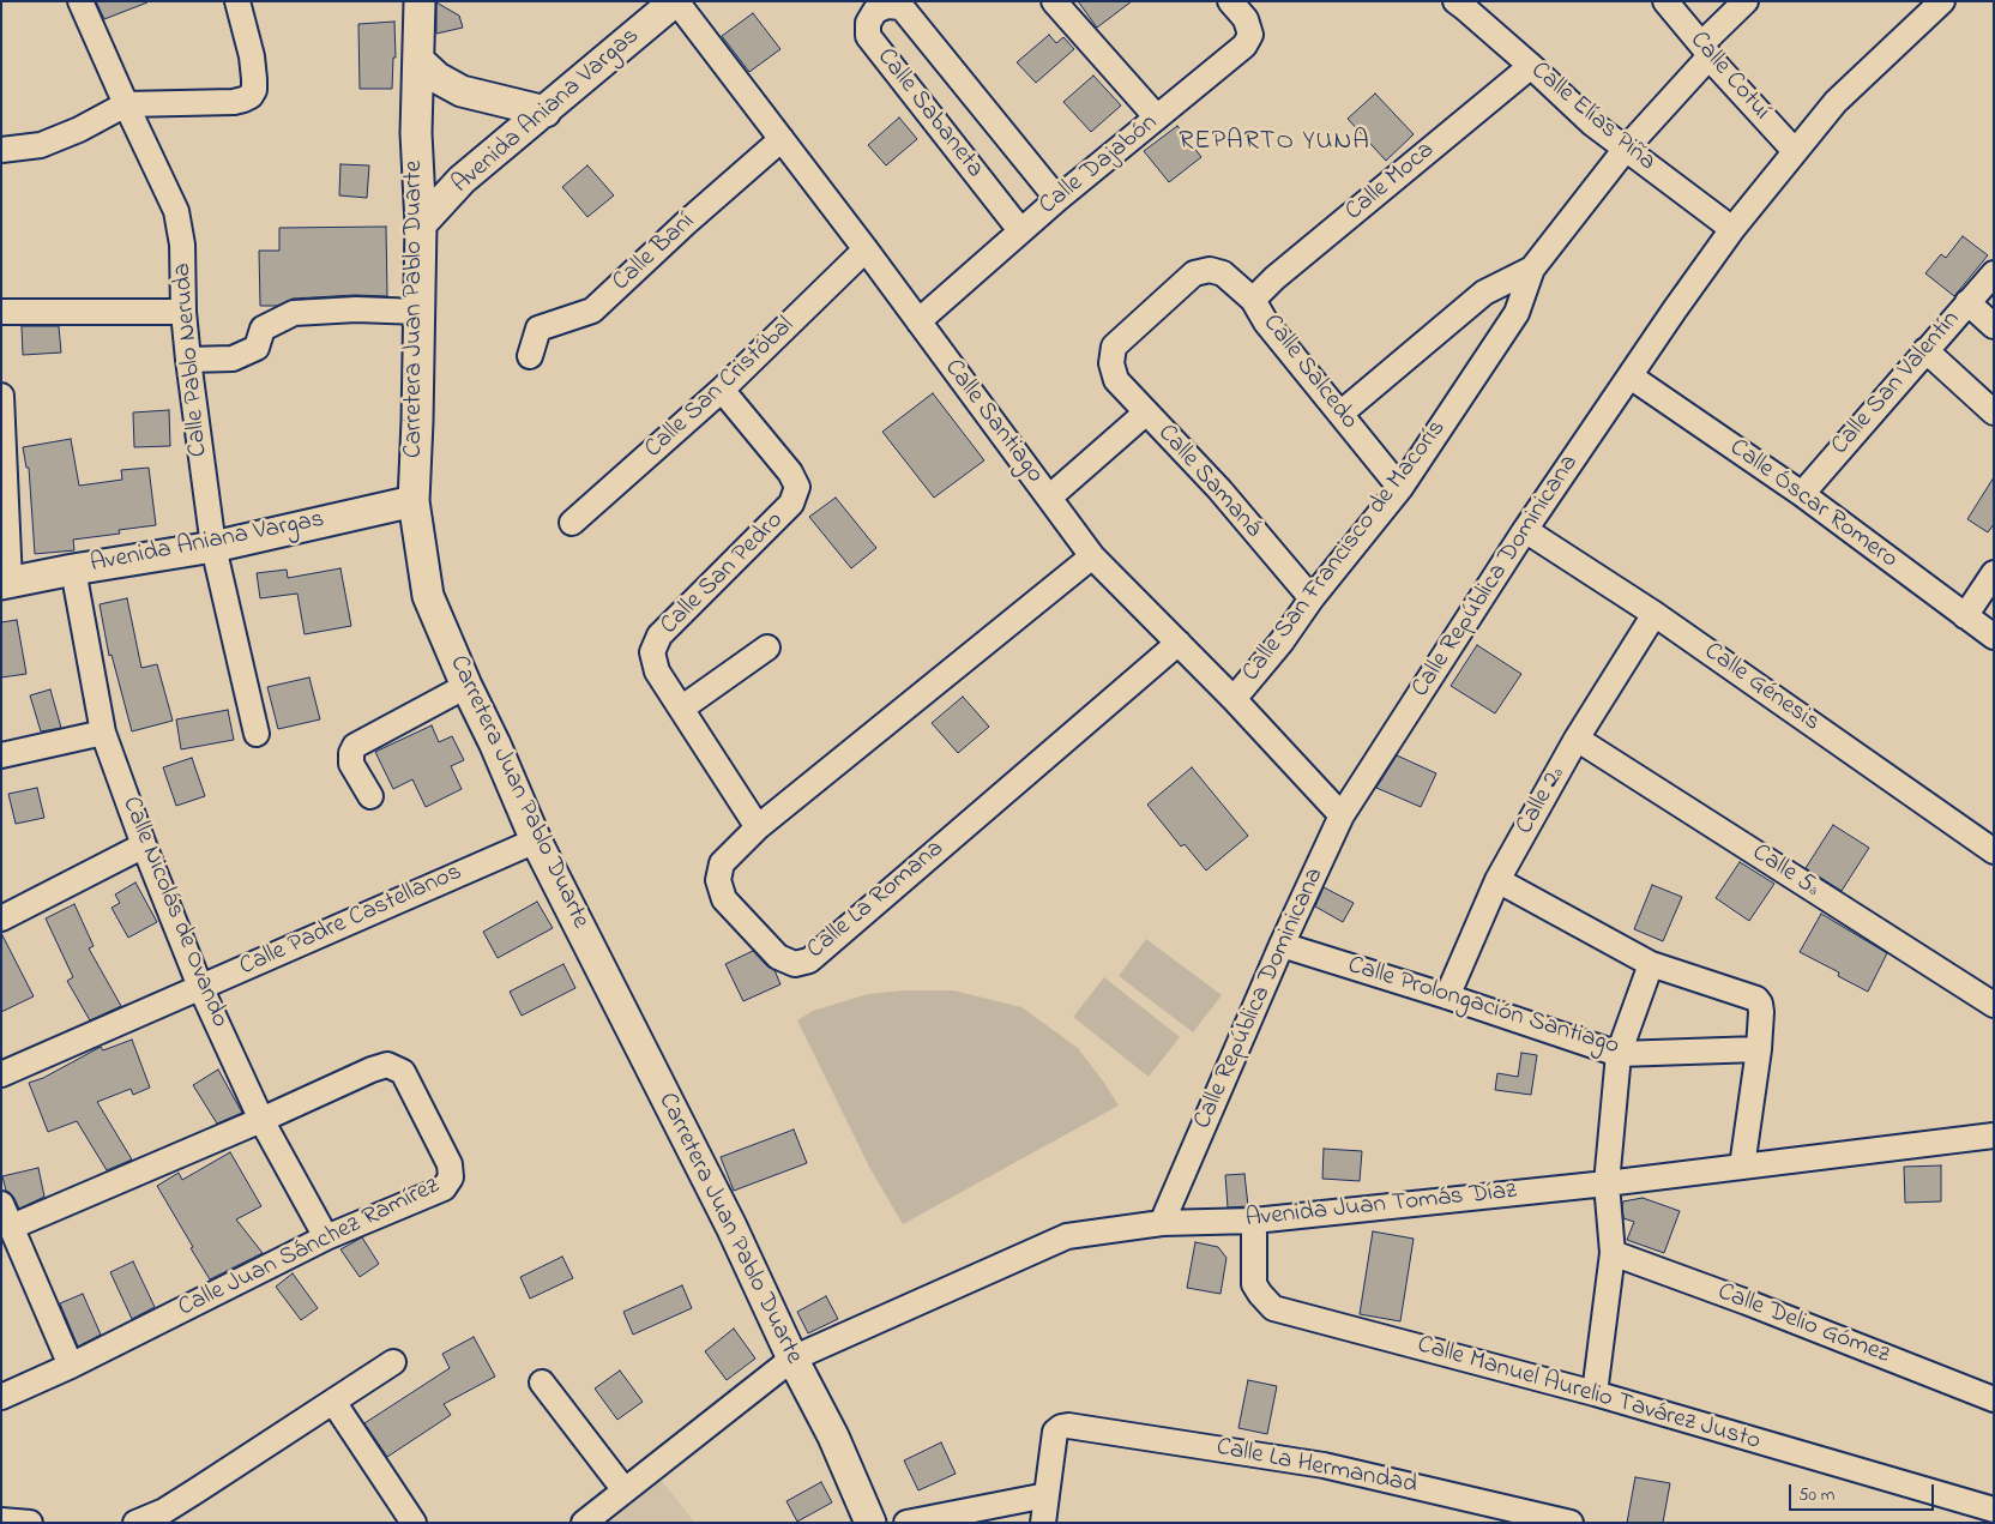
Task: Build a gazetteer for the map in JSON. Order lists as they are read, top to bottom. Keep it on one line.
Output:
{"streets":{"main road":["Avenida Aniana Vargas","Carretera Juan Pablo Duarte"],"street":["Calle Cotuí","Calle Sabaneta","Calle Elías Piña","Calle Dajabón","Calle Moca","Calle Baní","Calle Pablo Neruda","Calle Salcedo","Calle San Valentín","Calle San Cristóbal","Calle Santiago","Calle Samaná","Calle Óscar Romero","Calle San Francisco de Macorís","Calle San Pedro","Calle República Dominicana","Calle Génesis","Calle 2ª","Calle 5ª","Calle La Romana","Calle Nicolás de Ovando","Calle Padre Castellanos","Calle Prolongación Santiago","Avenida Juan Tomás Díaz","Calle Juan Sánchez Ramírez","Calle Delio Gómez","Calle Manuel Aurelio Tavárez Justo","Calle La Hermandad"]},"crossings":[["Calle Cotuí","Calle San Francisco de Macorís"],["Calle Cotuí","Calle República Dominicana"],["Avenida Aniana Vargas","Carretera Juan Pablo Duarte"],["Avenida Aniana Vargas","Calle Pablo Neruda"],["Avenida Aniana Vargas","Calle Santiago"],["Avenida Aniana Vargas","Calle Nicolás de Ovando"],["Calle Sabaneta","Calle Dajabón"],["Calle Elías Piña","Calle Moca"],["Calle Elías Piña","Calle San Francisco de Macorís"],["Calle Elías Piña","Calle República Dominicana"],["Calle Dajabón","Calle Santiago"],["Calle Moca","Calle Salcedo"],["Calle Baní","Calle Santiago"],["Carretera Juan Pablo Duarte","Calle Padre Castellanos"],["Carretera Juan Pablo Duarte","Avenida Juan Tomás Díaz"],["Calle Salcedo","Calle Samaná"],["Calle Salcedo","Calle San Francisco de Macorís"],["Calle San Valentín","Calle Óscar Romero"],["Calle San Cristóbal","Calle Santiago"],["Calle San Cristóbal","Calle San Pedro"],["Calle Santiago","Calle San Francisco de Macorís"],["Calle Santiago","Calle República Dominicana"],["Calle Santiago","Calle La Romana"],["Calle Samaná","Calle San Francisco de Macorís"],["Calle Óscar Romero","Calle República Dominicana"],["Calle San Pedro","Calle La Romana"],["Calle República Dominicana","Calle Génesis"],["Calle República Dominicana","Calle Prolongación Santiago"],["Calle República Dominicana","Avenida Juan Tomás Díaz"],["Calle Génesis","Calle 2ª"],["Calle 2ª","Calle 5ª"],["Calle 2ª","Calle Prolongación Santiago"],["Calle Nicolás de Ovando","Calle Padre Castellanos"],["Calle Nicolás de Ovando","Calle Juan Sánchez Ramírez"],["Avenida Juan Tomás Díaz","Calle Manuel Aurelio Tavárez Justo"]],"districts":["REPARTO YUNA"],"scale_bar":"50 m"}
